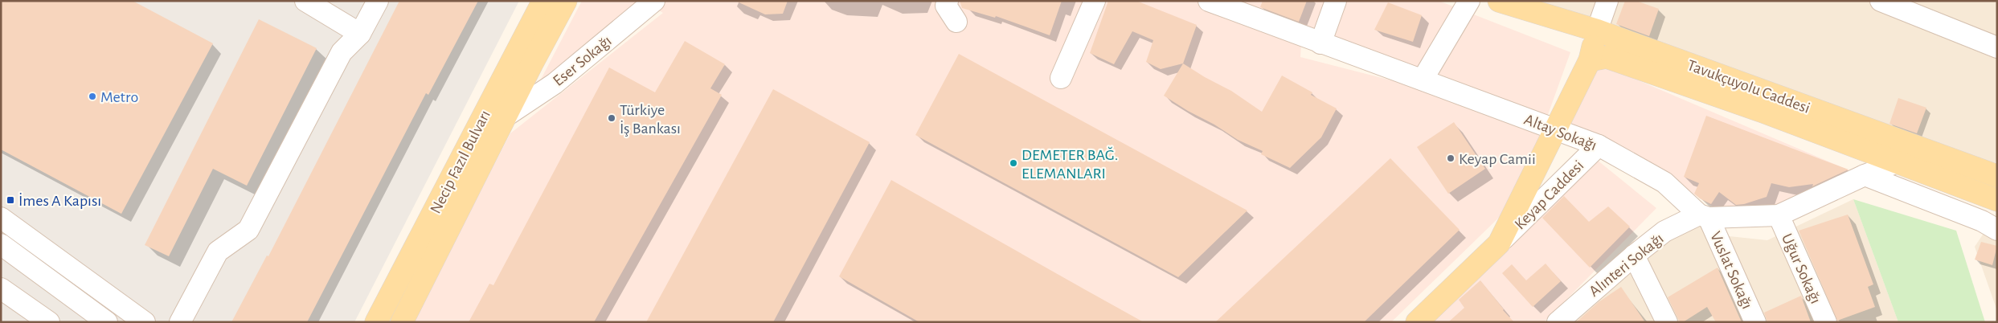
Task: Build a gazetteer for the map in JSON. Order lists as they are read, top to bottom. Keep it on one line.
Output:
{"streets":{"main road":["Tavukçuyolu Caddesi","Necip Fazıl Bulvarı","Keyap Caddesi"],"street":["Eser Sokağı","Altay Sokağı","Alınteri Sokağı","Uğur Sokağı","Vuslat Sokağı"]},"crossings":[["Eser Sokağı","Necip Fazıl Bulvarı"],["Tavukçuyolu Caddesi","Keyap Caddesi"],["Altay Sokağı","Keyap Caddesi"],["Altay Sokağı","Alınteri Sokağı"],["Altay Sokağı","Vuslat Sokağı"],["Alınteri Sokağı","Vuslat Sokağı"]],"places":{"other":["Metro","Türkiye İş Bankası","Keyap Camii","DEMETER BAĞ. ELEMANLARI"],"transit":["İmes A Kapısı"]}}
